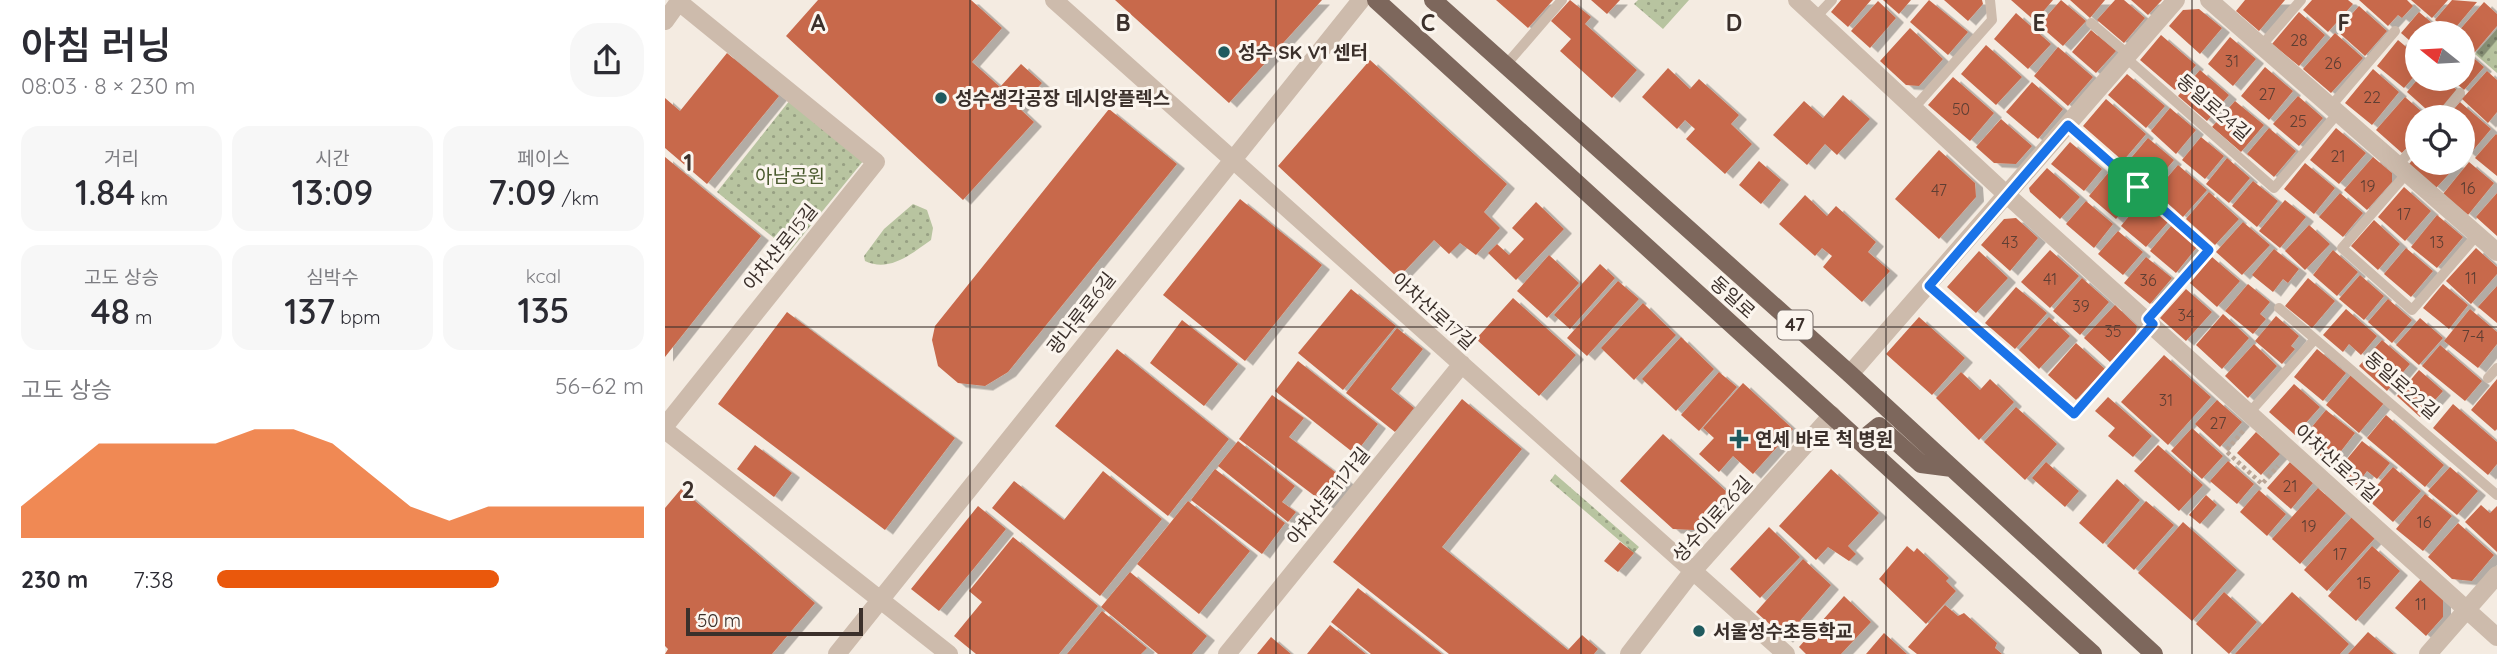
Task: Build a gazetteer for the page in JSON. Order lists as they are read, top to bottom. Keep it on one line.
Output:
{"streets":{"main road":["동일로","47"],"street":["아차산로15길","아차산로17길","광나루로6길","아차산로21길","아차산로11가길","성수이로26길"],"lane":["동일로24길","동일로22길"]},"crossings":[["아차산로15길","광나루로6길"],["동일로","성수이로26길"],["아차산로17길","광나루로6길"],["아차산로17길","아차산로11가길"],["아차산로17길","성수이로26길"]],"parks":["아남공원"],"places":{"other":["성수 SK V1 센터","성수생각공장 데시앙플렉스","서울성수초등학교"],"health":["연세 바로 척 병원"]},"house_numbers":["28","31","26","27","22","50","25","21","19","16","47","17","43","13","11","41","36","39","34","35","7-4","31","27","21","16","19","17","15","11"],"scale_bar":"50 m","north":"left","page":{"heading":["아침 러닝","08:03 · 8 × 230 m"],"stats":[["거리","1.84 km"],["시간","13:09"],["페이스","7:09 /km"],["고도 상승","48 m"],["심박수","137 bpm"],["kcal","135"]],"chart":["고도 상승","56–62 m"],"list":[{"name":"230 m","note":"7:38"}],"scale":"50 m"},"grid":{"columns":["A","B","C","D","E","F"],"rows":["1","2"]}}
